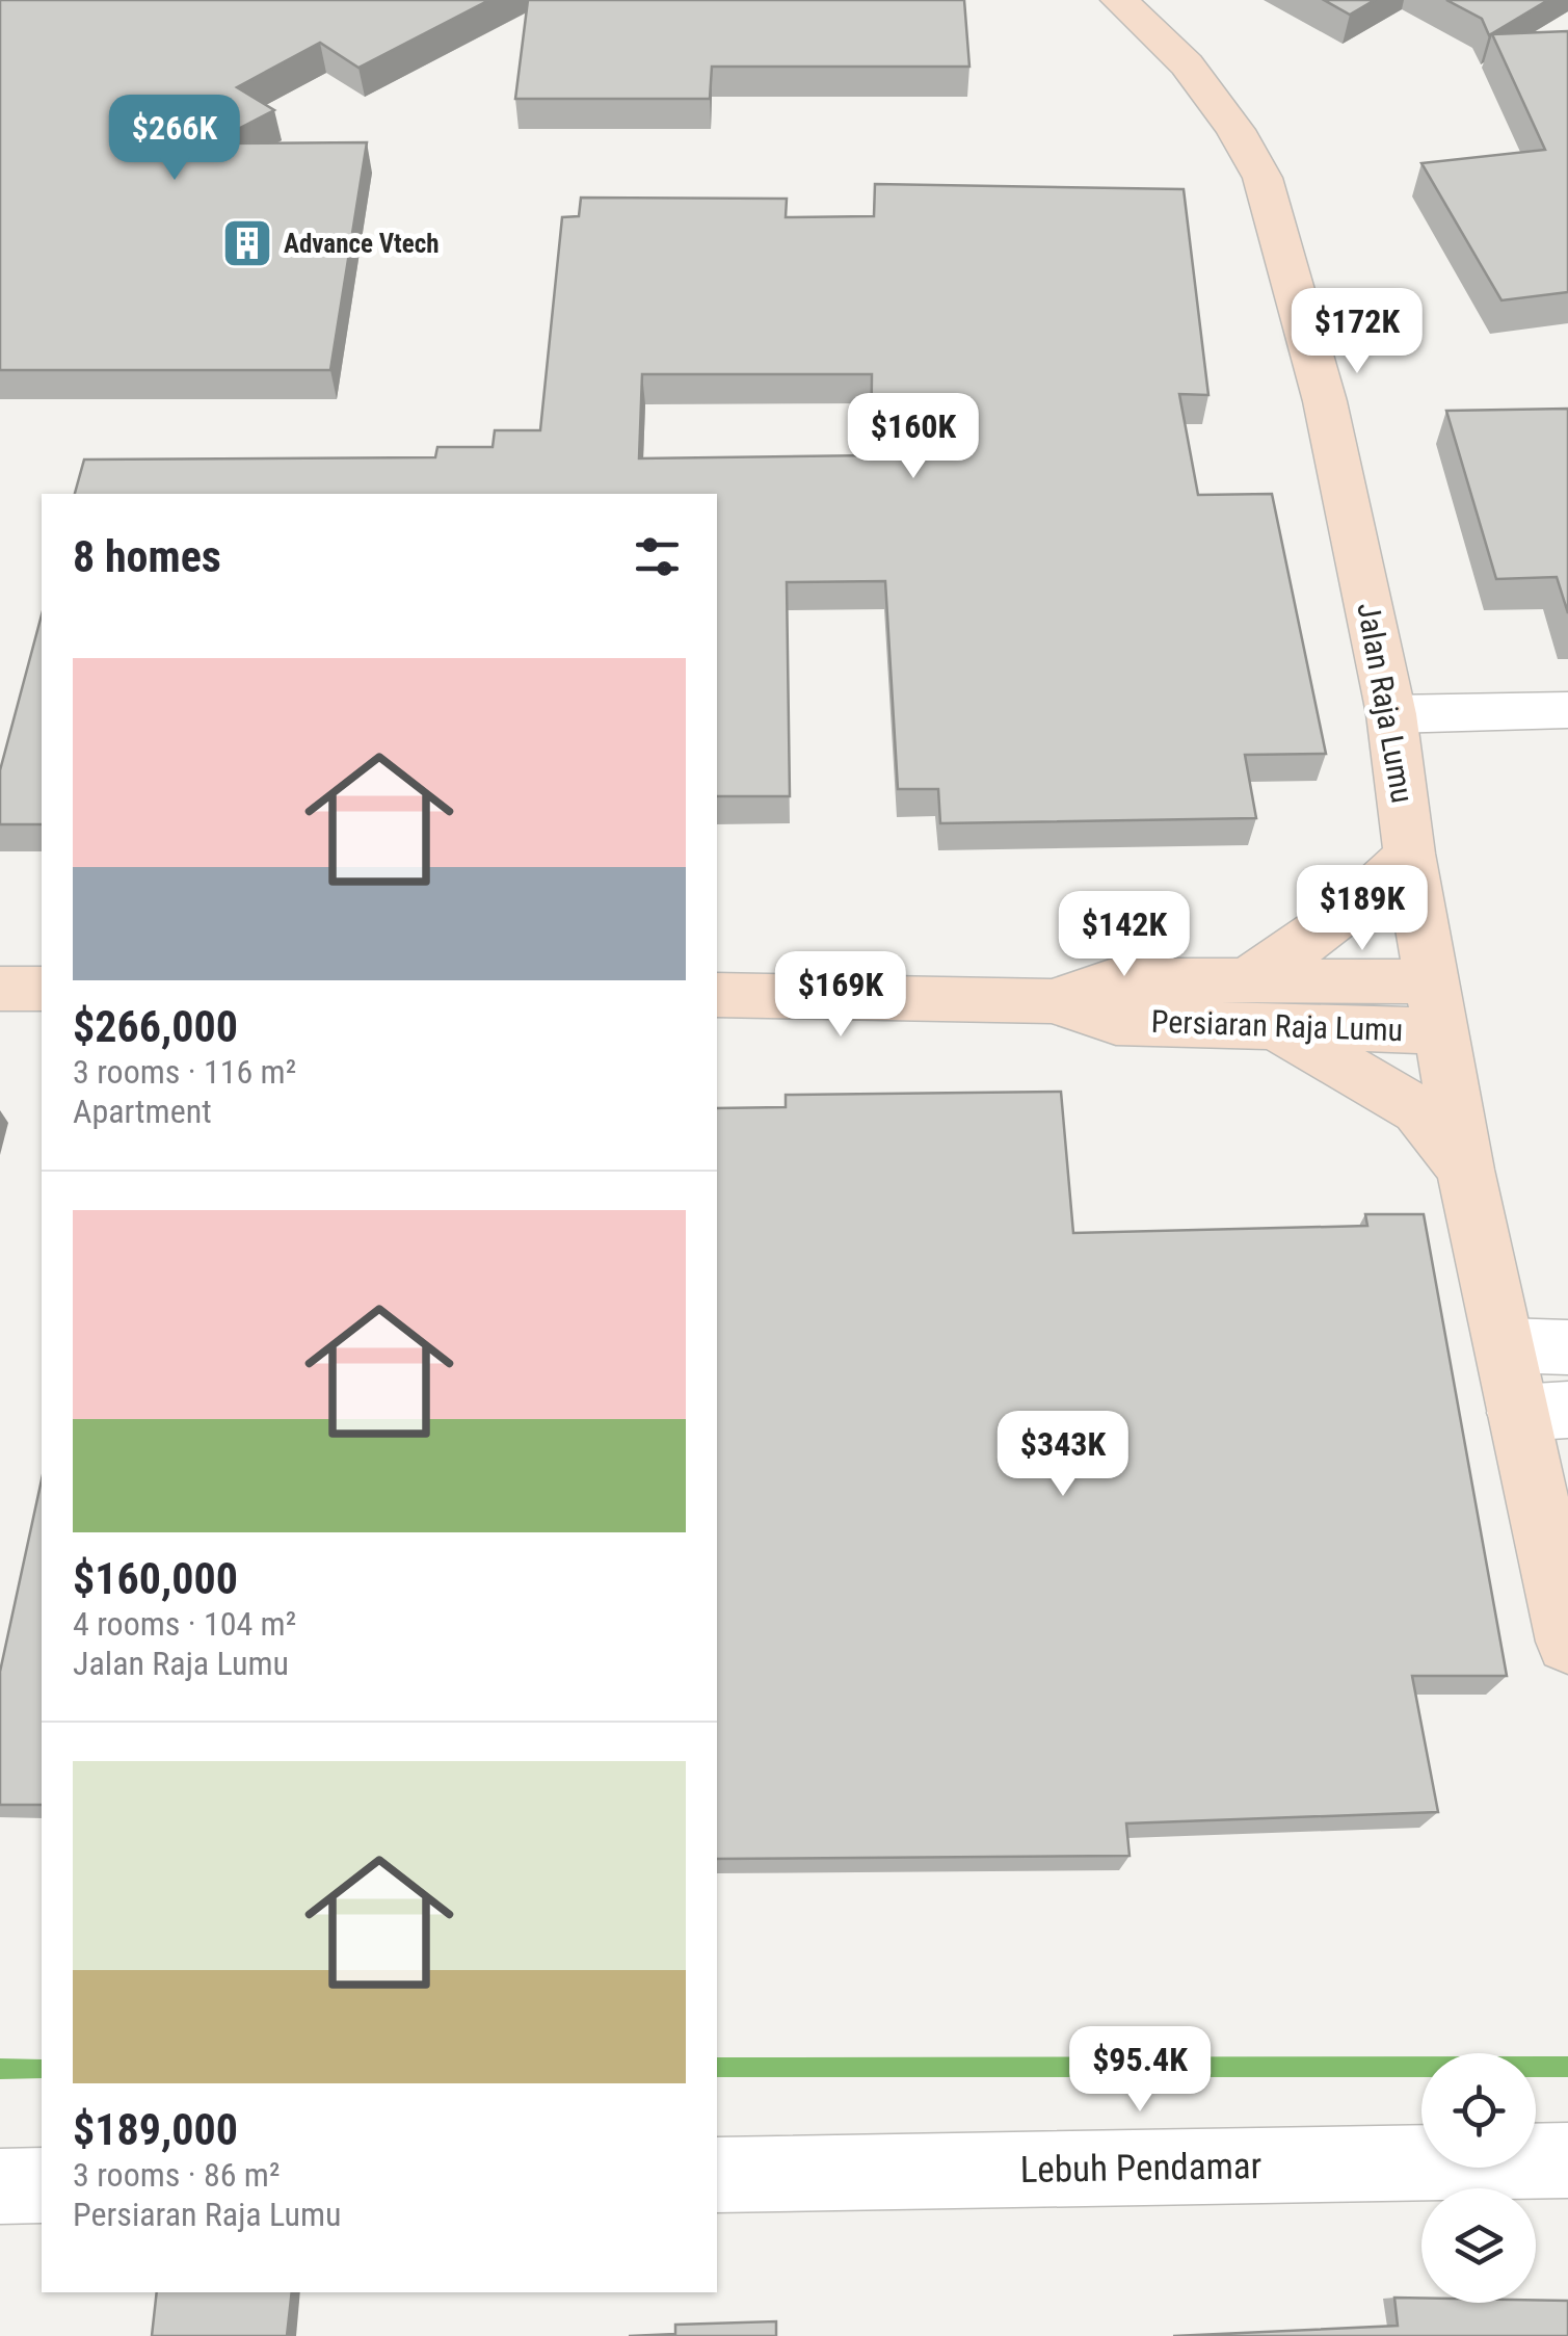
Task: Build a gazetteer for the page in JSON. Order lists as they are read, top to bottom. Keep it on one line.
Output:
{"streets":{"street":["Jalan Raja Lumu","Persiaran Raja Lumu","Lebuh Pendamar"]},"crossings":[["Jalan Raja Lumu","Persiaran Raja Lumu"]],"places":{"building":["Advance Vtech"]},"page":{"price":["$266K","$172K","$160K","$189K","$142K","$169K","$343K","$95.4K"],"heading":"8 homes","list":[{"name":"$266,000","note":"3 rooms · 116 m² · Apartment"},{"name":"$160,000","note":"4 rooms · 104 m² · Jalan Raja Lumu"},{"name":"$189,000","note":"3 rooms · 86 m² · Persiaran Raja Lumu"}]}}
